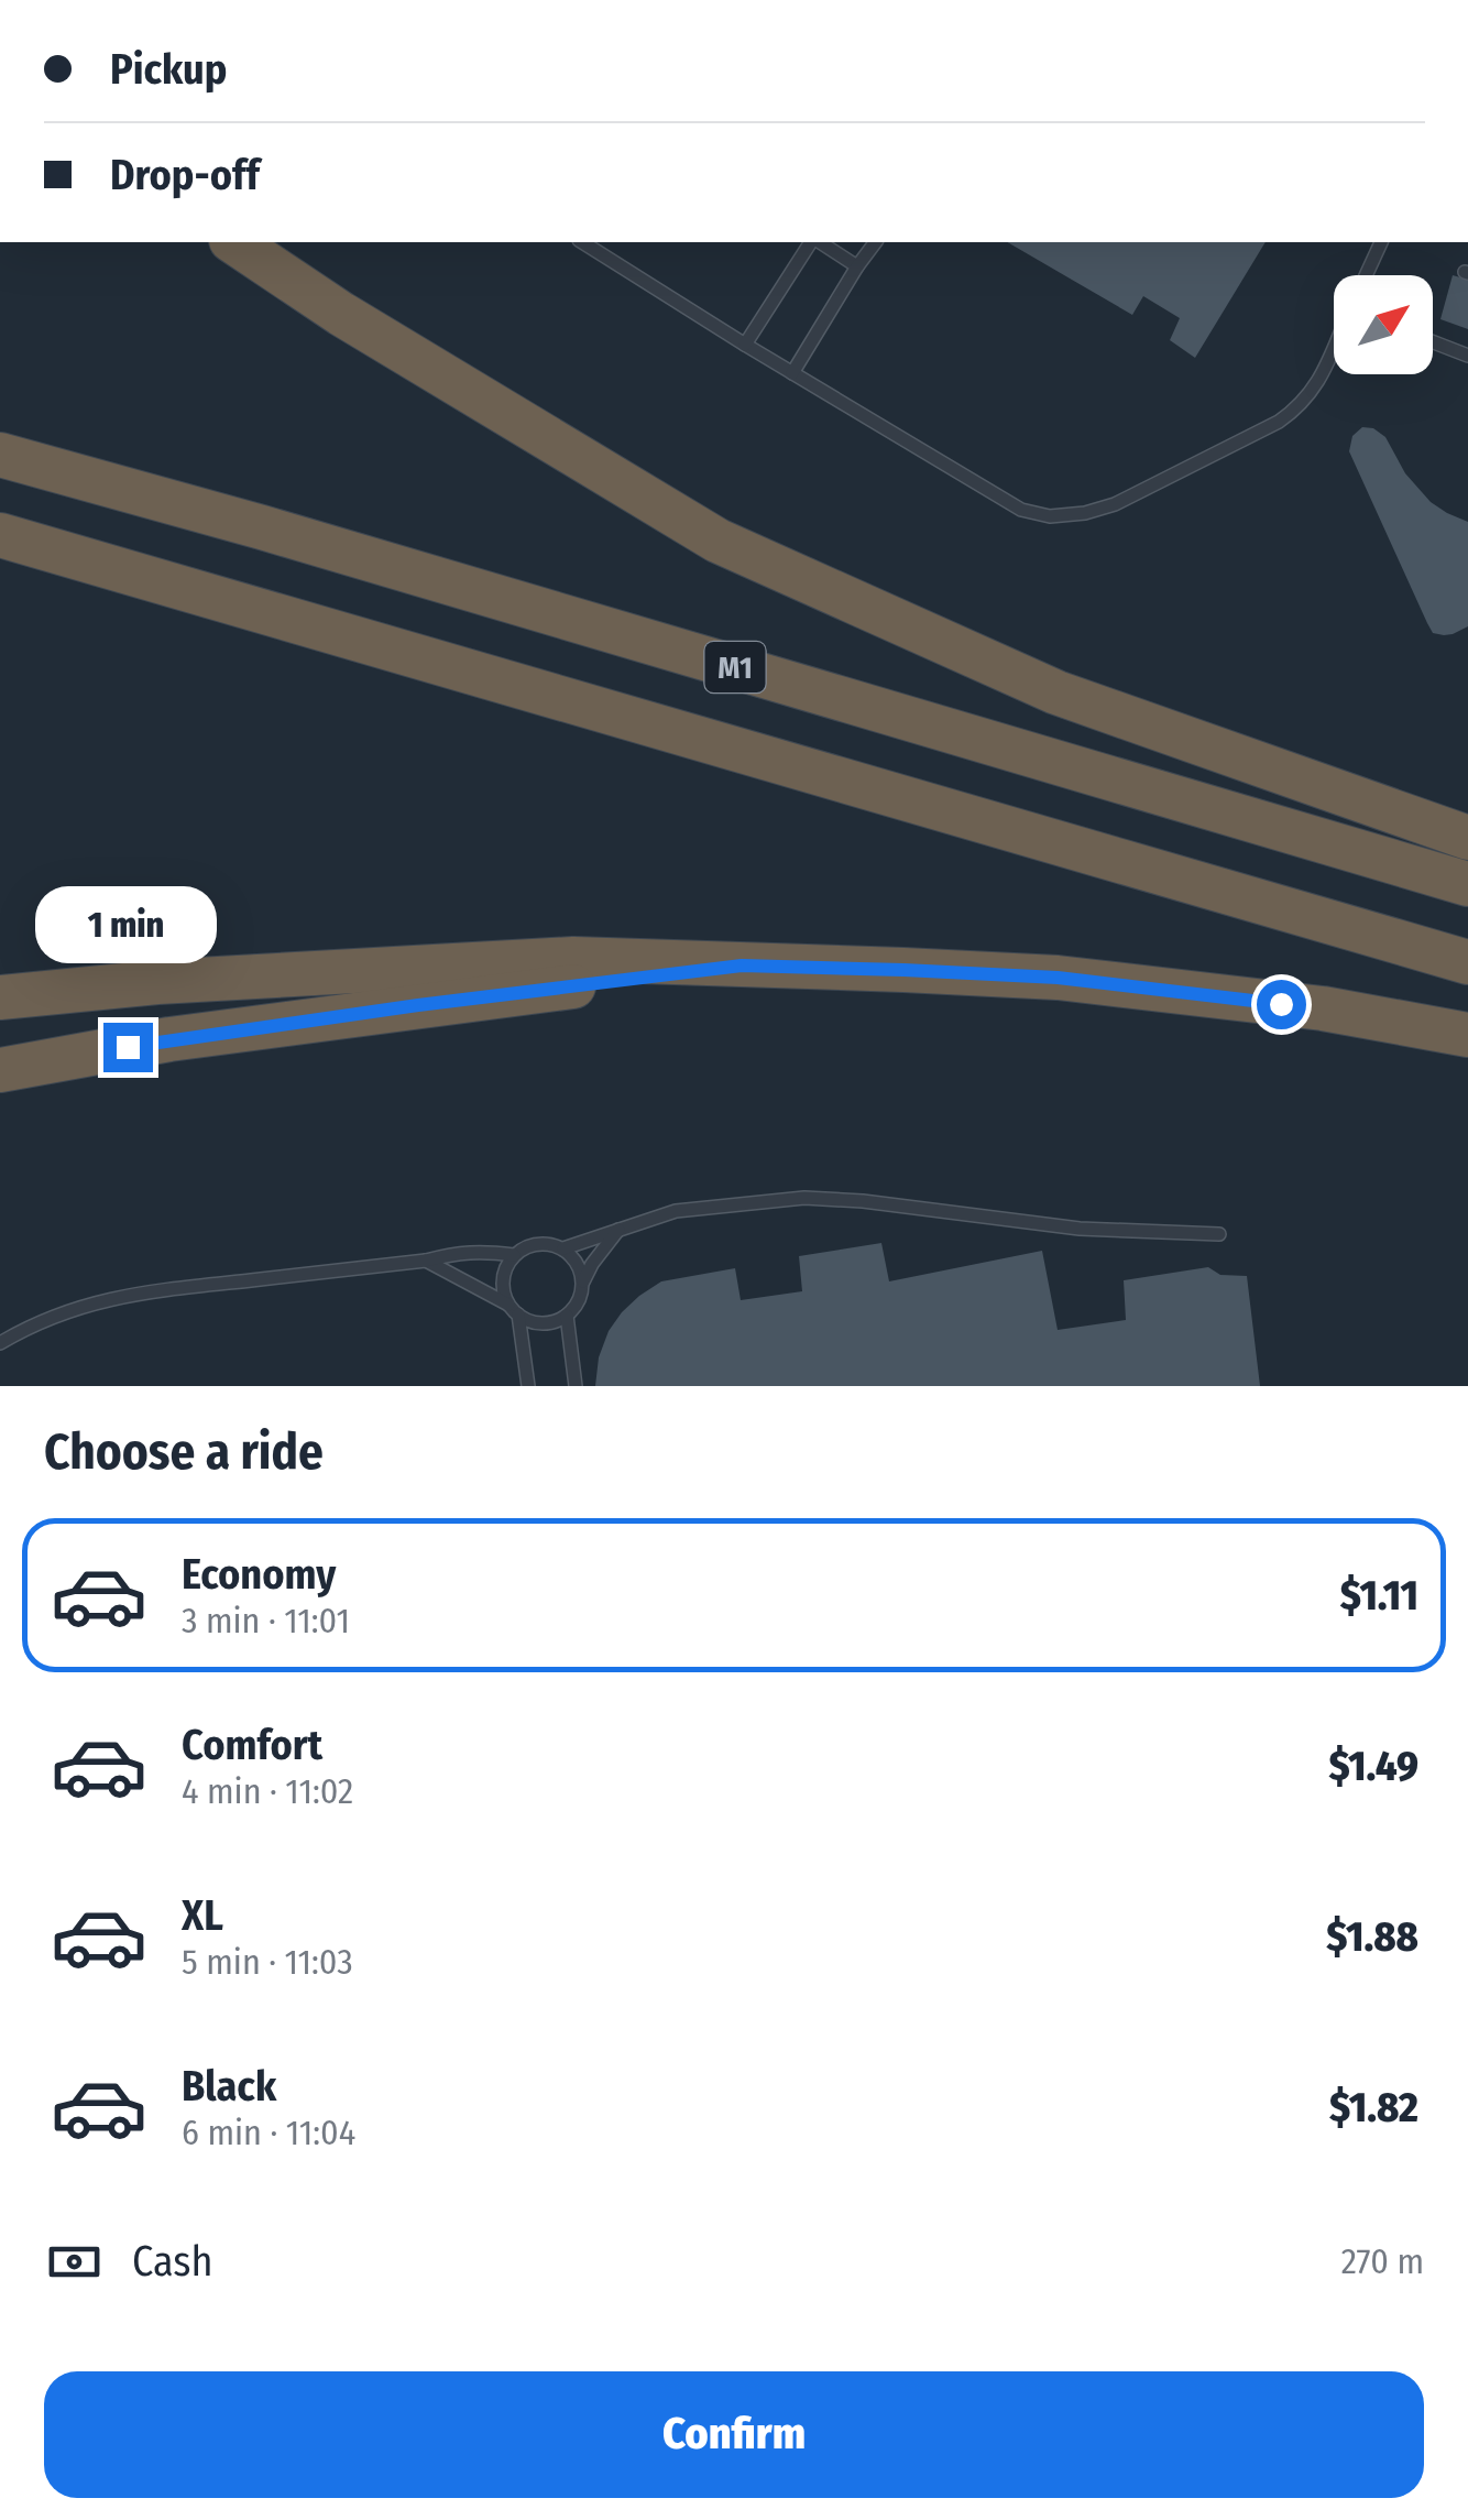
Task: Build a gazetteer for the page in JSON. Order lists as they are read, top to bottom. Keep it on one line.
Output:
{"streets":{"highway":["M1"]},"north":"top right","page":{"banner":["Pickup","Drop-off"],"bubble":"1 min","heading":"Choose a ride","list":[{"name":"Economy","note":"3 min · 11:01","value":"$1.11"},{"name":"Comfort","note":"4 min · 11:02","value":"$1.49"},{"name":"XL","note":"5 min · 11:03","value":"$1.88"},{"name":"Black","note":"6 min · 11:04","value":"$1.82"}],"pay":["Cash","270 m"],"buttons":"Confirm"}}
